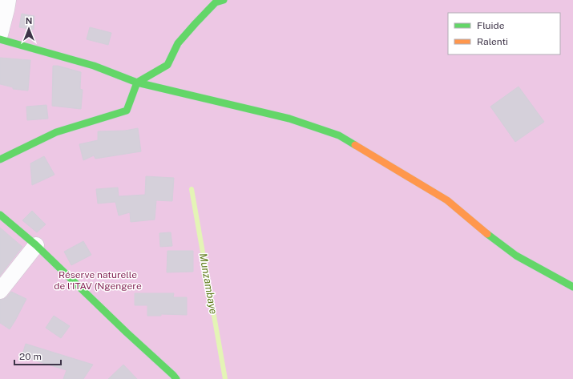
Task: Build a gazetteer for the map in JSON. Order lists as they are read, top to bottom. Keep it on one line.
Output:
{"water":["Munzambaye"],"parks":["Réserve naturelle de l'ITAV (Ngengere"],"legend":["Fluide","Ralenti"],"scale_bar":"20 m","north":"top"}
